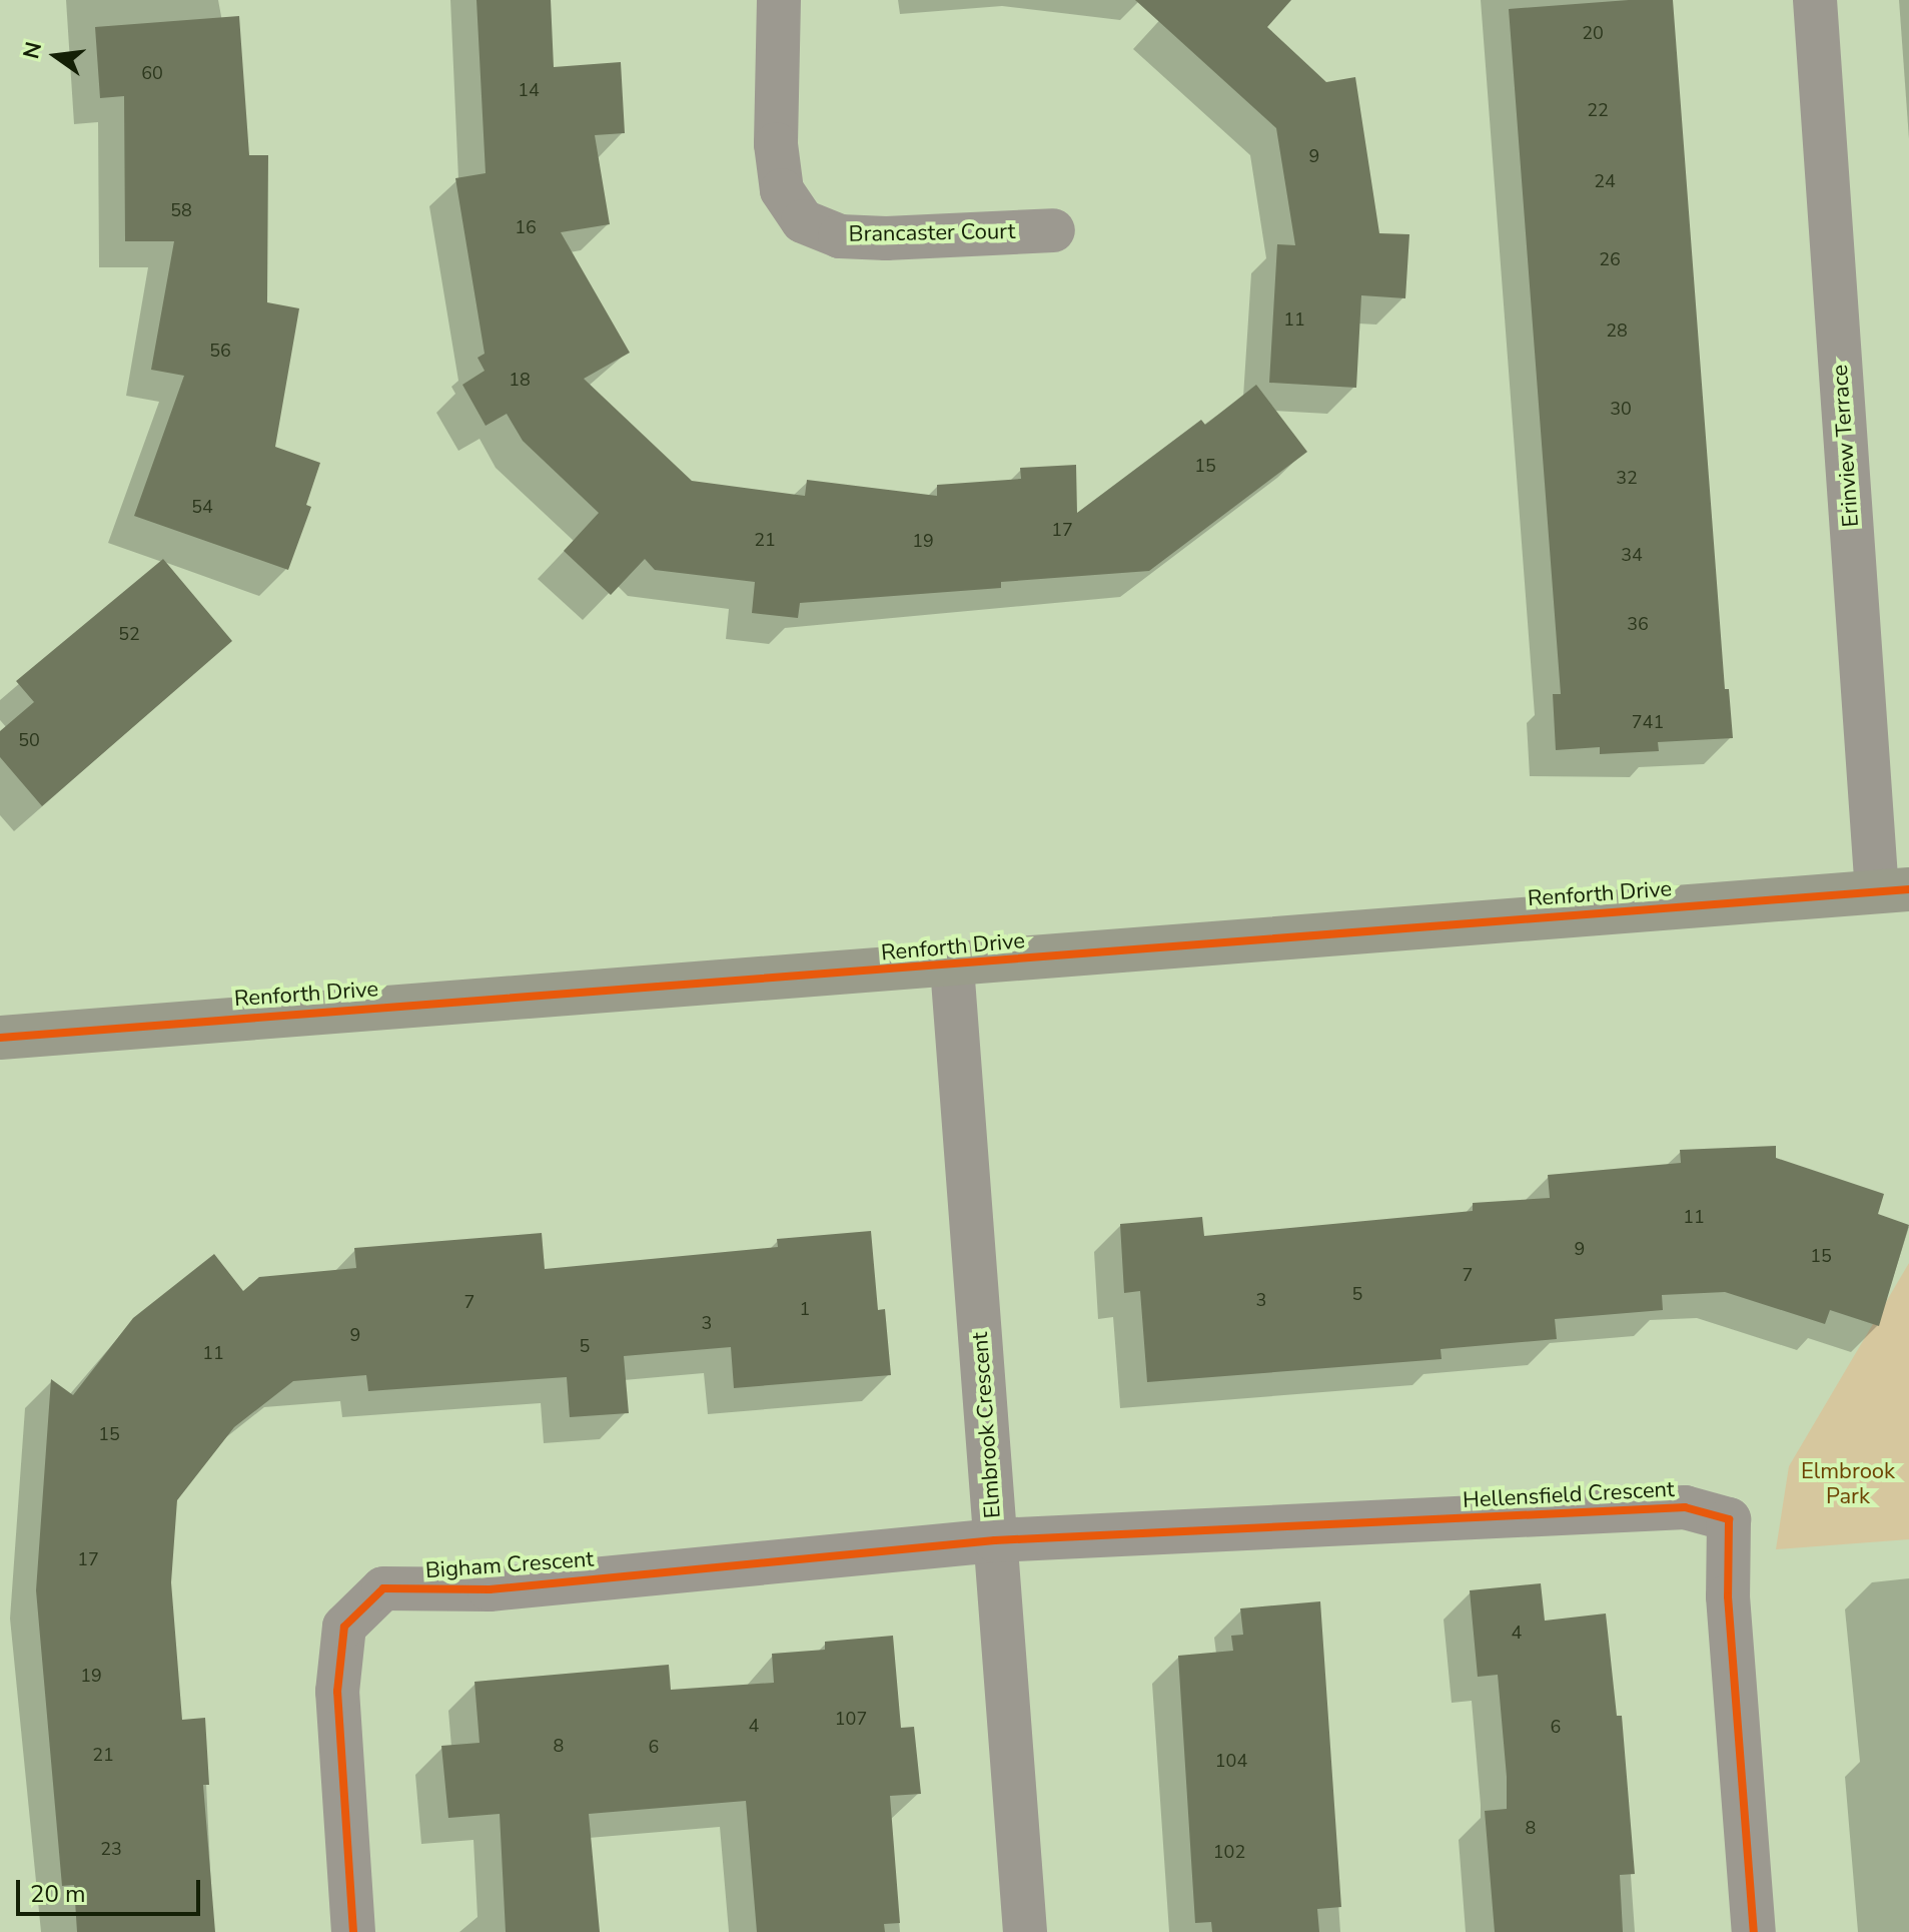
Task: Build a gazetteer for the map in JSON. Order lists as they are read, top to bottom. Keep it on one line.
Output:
{"streets":{"main road":["Renforth Drive"],"street":["Brancaster Court","Erinview Terrace","Elmbrook Crescent","Hellensfield Crescent","Bigham Crescent"]},"crossings":[["Erinview Terrace","Renforth Drive"],["Renforth Drive","Elmbrook Crescent"],["Elmbrook Crescent","Hellensfield Crescent"],["Elmbrook Crescent","Bigham Crescent"],["Hellensfield Crescent","Bigham Crescent"]],"parks":["Elmbrook Park"],"house_numbers":["20","60","14","22","9","24","58","16","26","11","28","56","18","30","15","32","54","17","21","19","34","36","52","741","50","11","9","15","7","5","3","7","1","3","9","5","11","15","17","4","19","107","4","6","8","6","21","104","8","23","102"],"scale_bar":"20 m","north":"left"}
